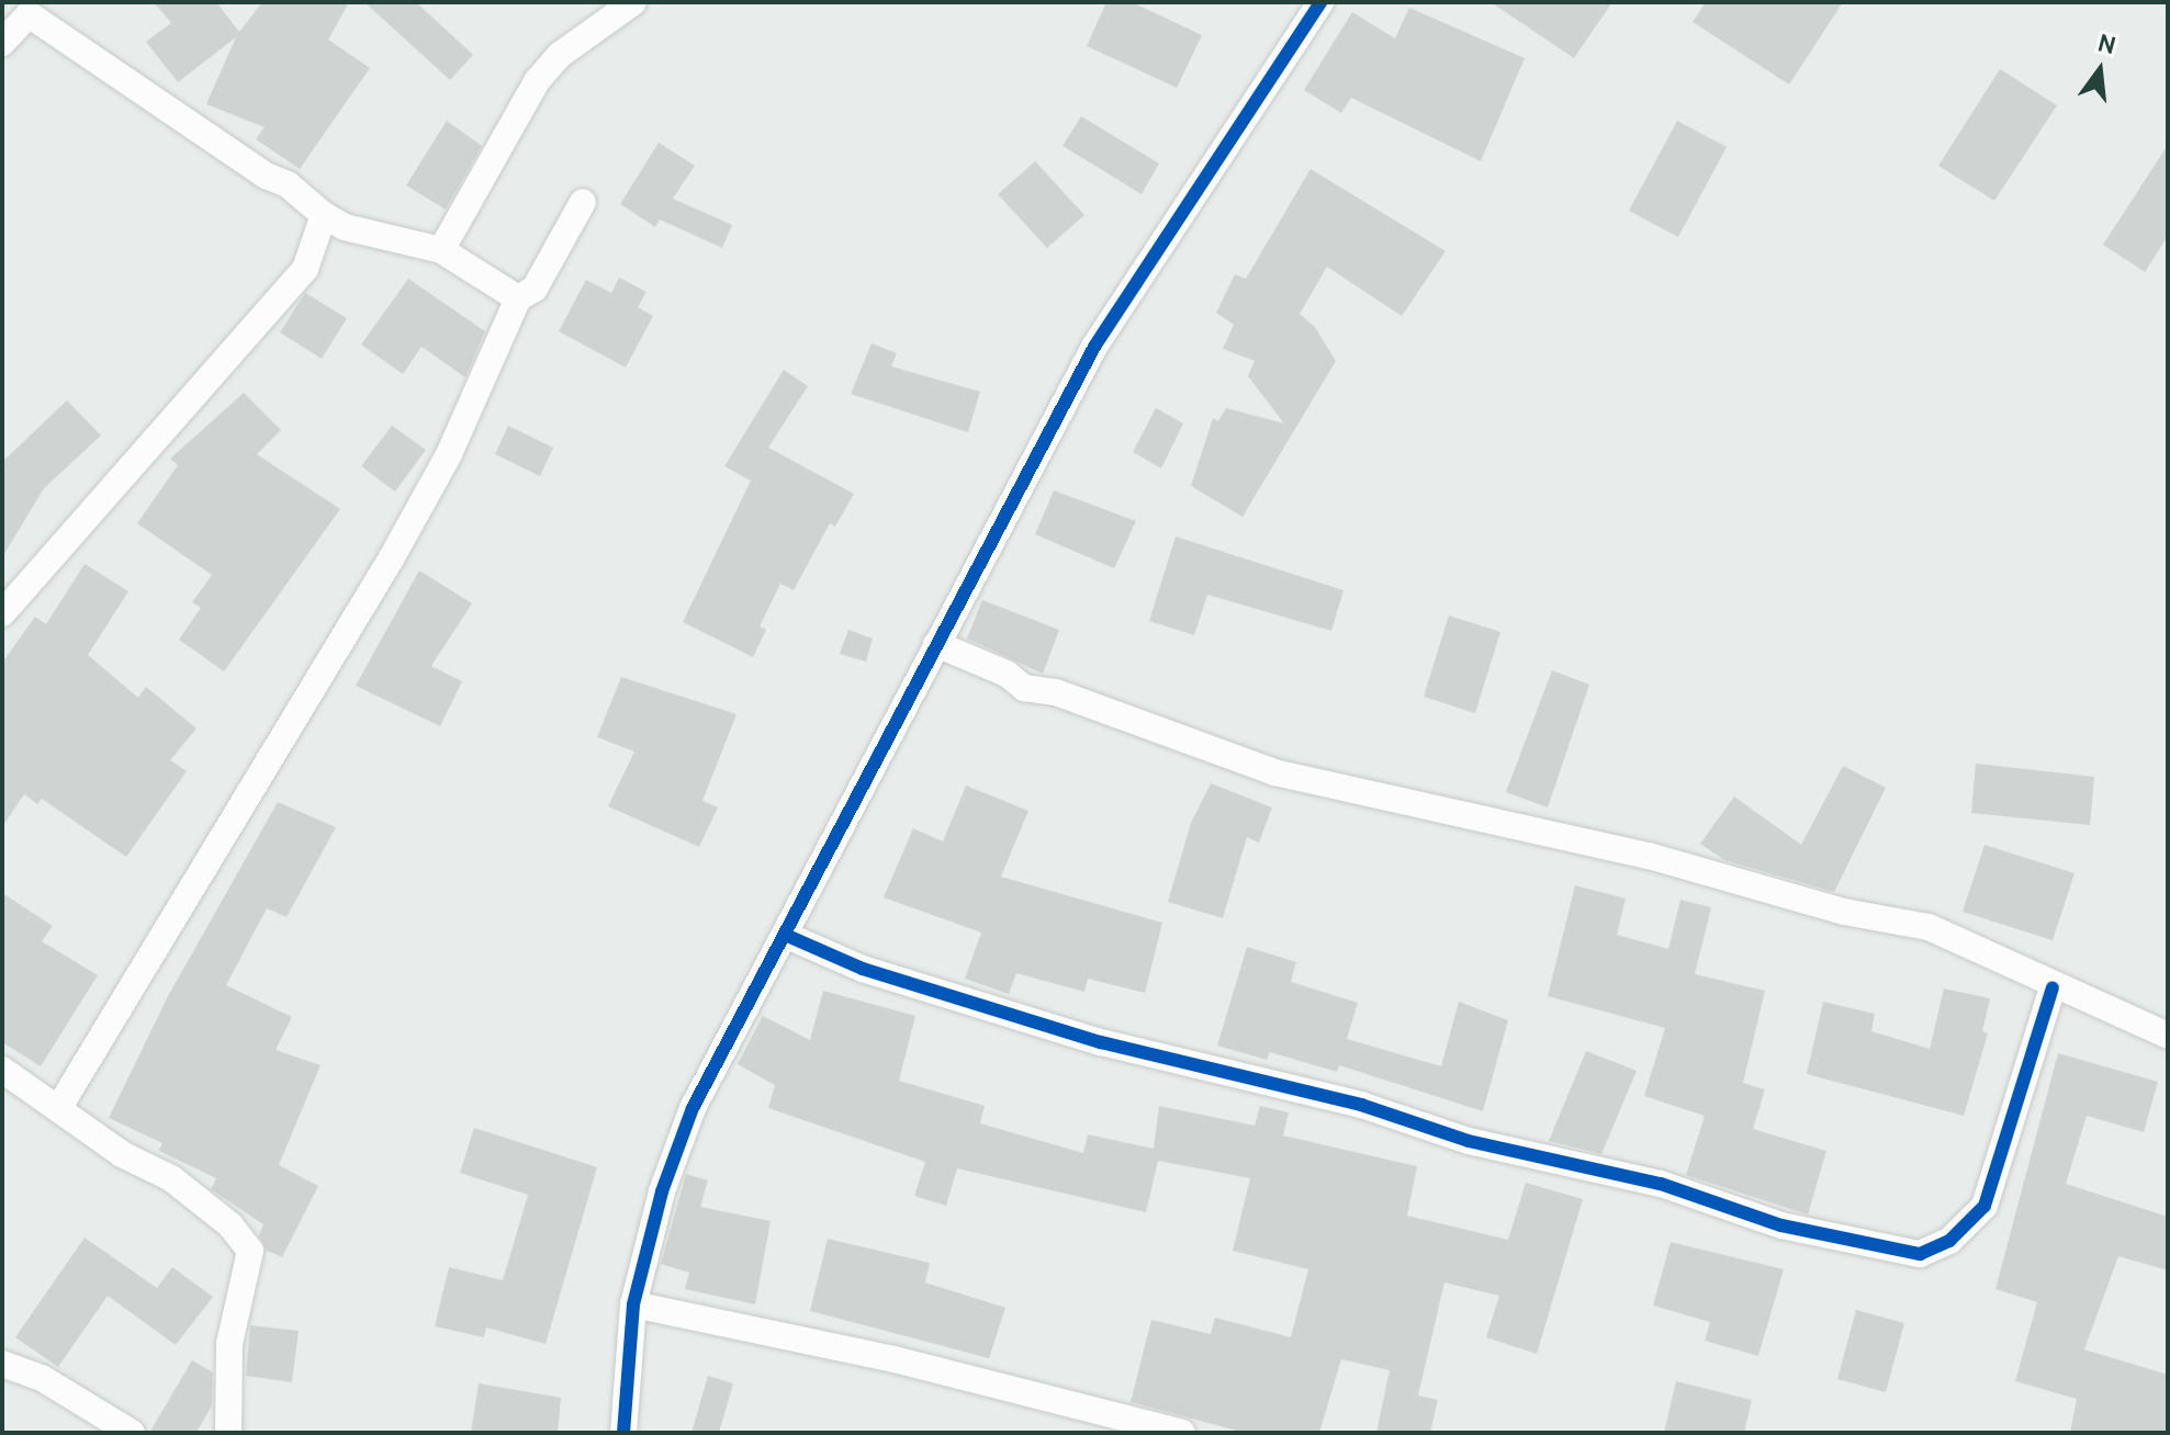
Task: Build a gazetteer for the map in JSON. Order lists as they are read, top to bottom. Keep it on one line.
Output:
{"north":"top"}
